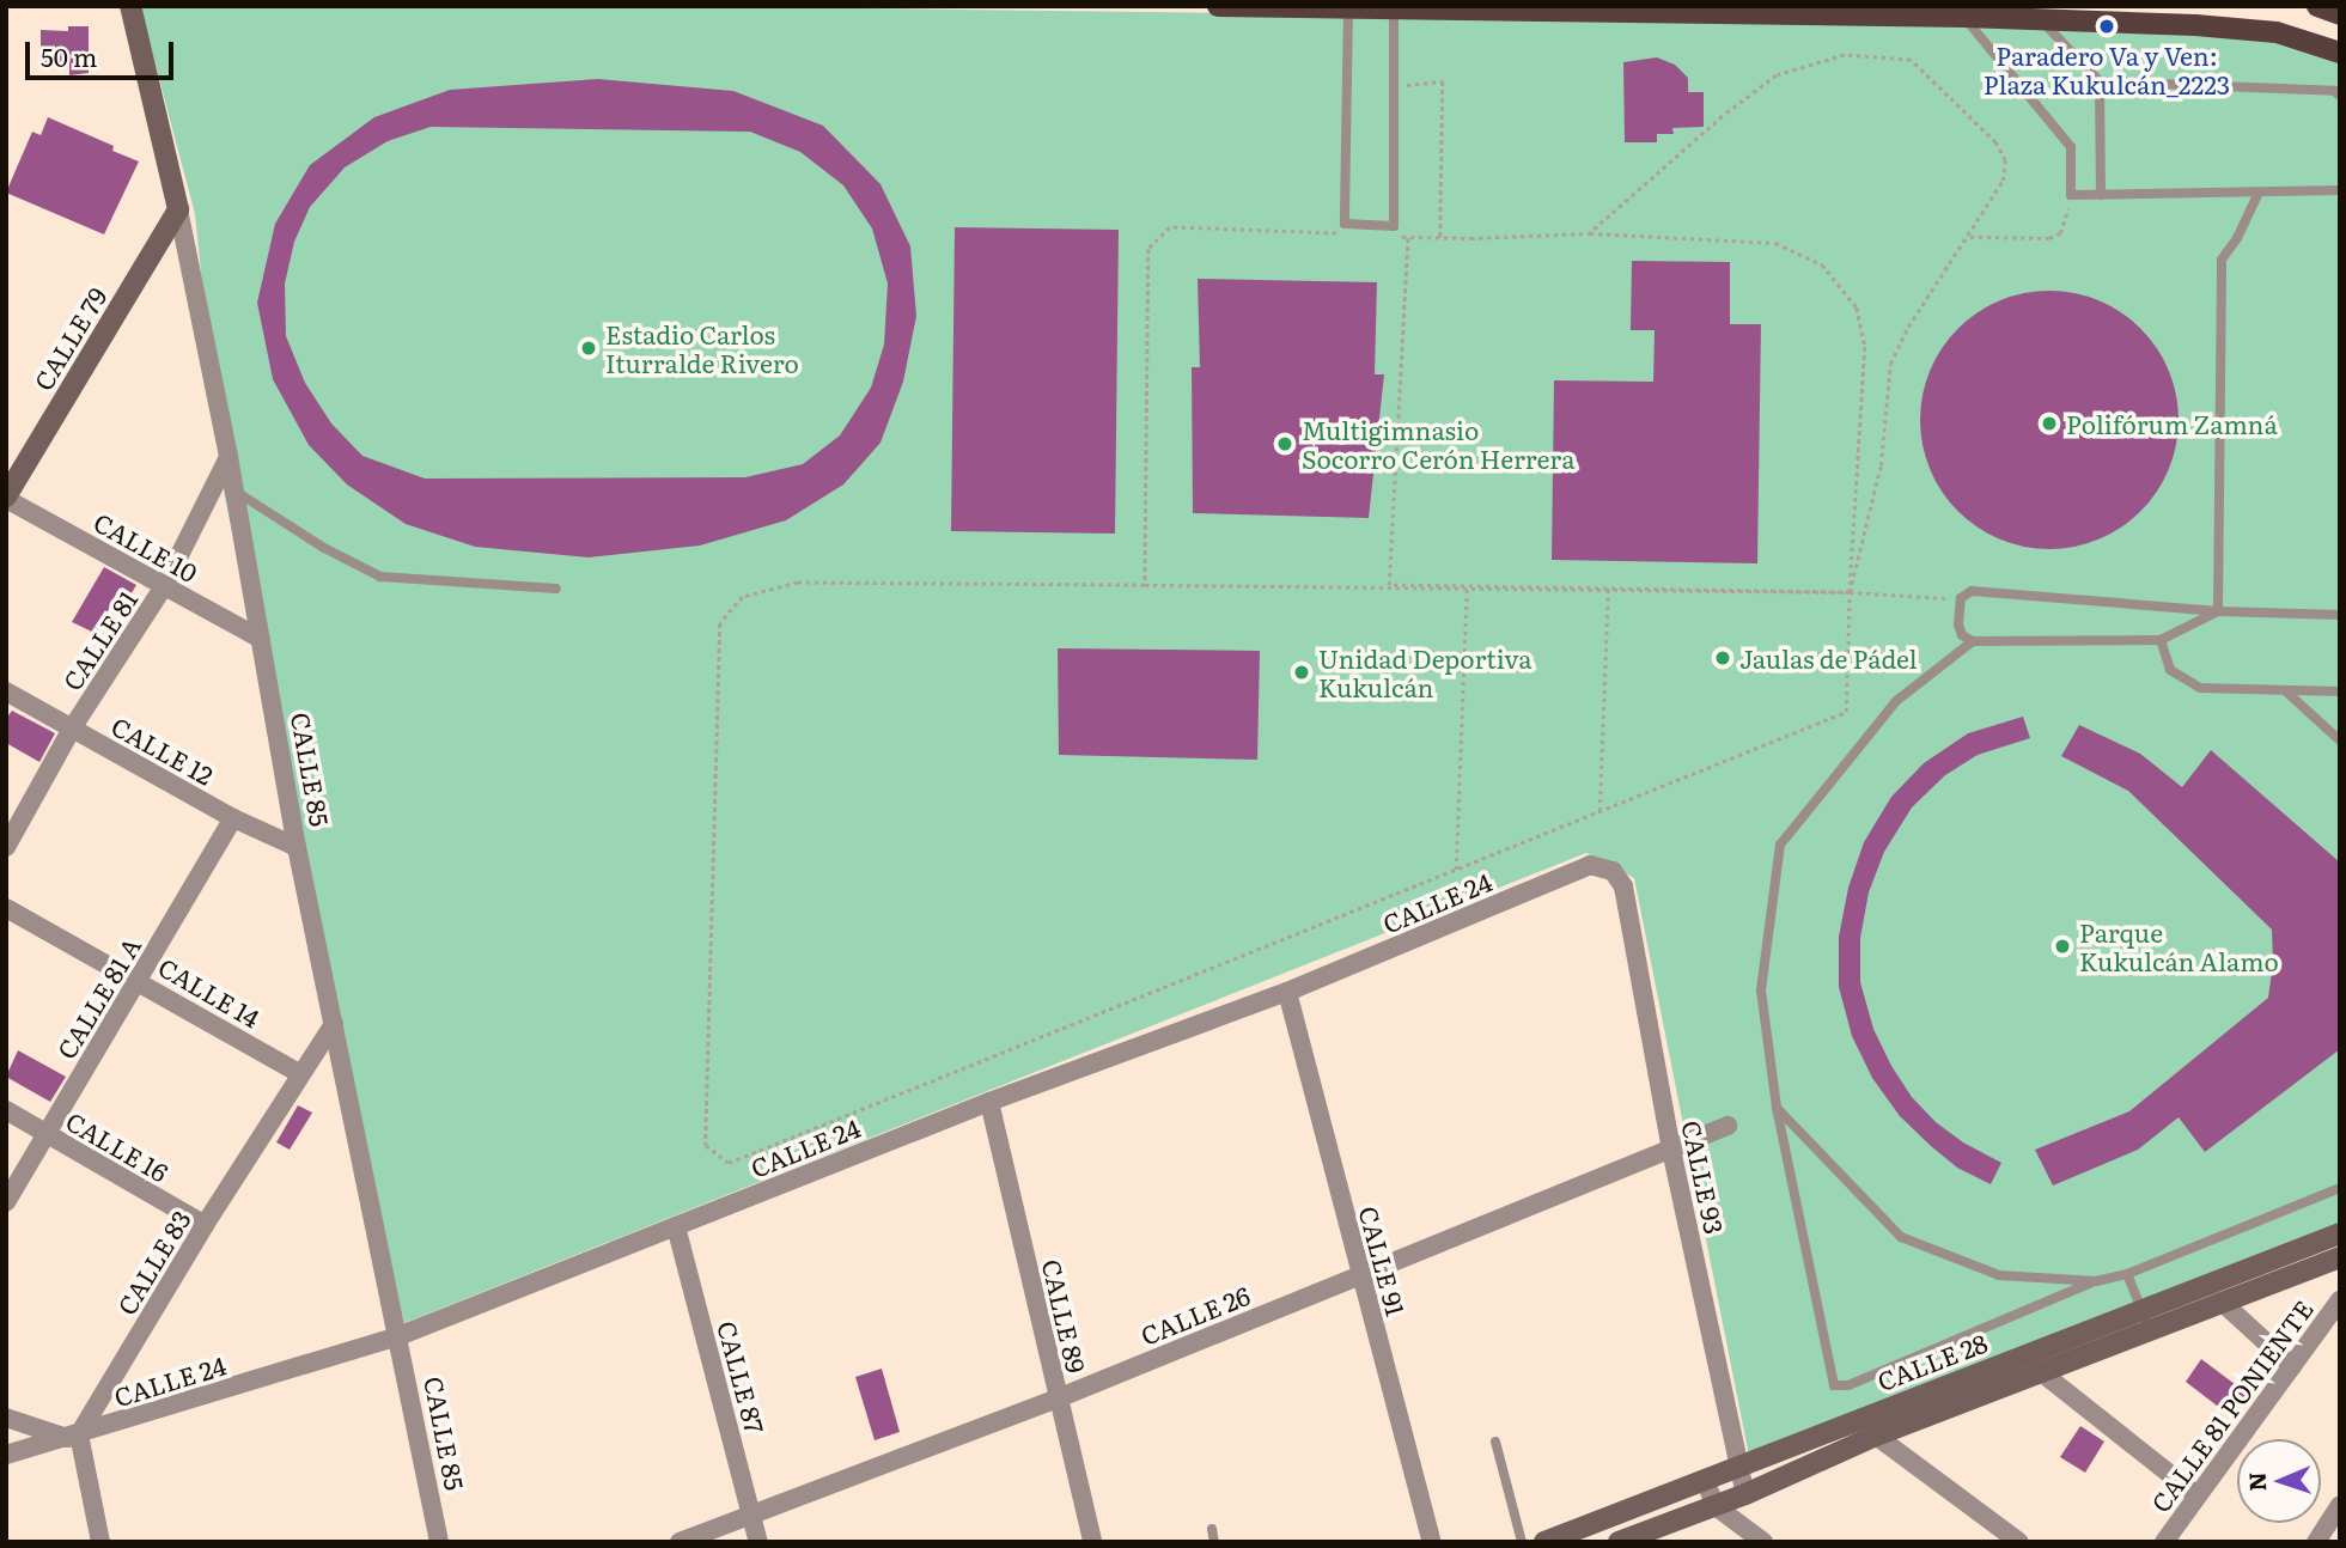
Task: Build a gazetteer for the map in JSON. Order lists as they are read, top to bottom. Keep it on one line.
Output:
{"streets":{"street":["CALLE 79","CALLE 10","CALLE 81","CALLE 12","CALLE 85","CALLE 24","CALLE 14","CALLE 81 A","CALLE 16","CALLE 93","CALLE 91","CALLE 83","CALLE 26","CALLE 89","CALLE 28","CALLE 87","CALLE 81 PONIENTE"]},"crossings":[["CALLE 79","CALLE 10"],["CALLE 79","CALLE 85"],["CALLE 10","CALLE 81"],["CALLE 10","CALLE 85"],["CALLE 81","CALLE 12"],["CALLE 81","CALLE 85"],["CALLE 12","CALLE 85"],["CALLE 12","CALLE 81 A"],["CALLE 85","CALLE 24"],["CALLE 85","CALLE 83"],["CALLE 24","CALLE 93"],["CALLE 24","CALLE 91"],["CALLE 24","CALLE 83"],["CALLE 24","CALLE 89"],["CALLE 24","CALLE 87"],["CALLE 14","CALLE 81 A"],["CALLE 14","CALLE 83"],["CALLE 81 A","CALLE 16"],["CALLE 16","CALLE 83"],["CALLE 93","CALLE 26"],["CALLE 93","CALLE 28"],["CALLE 91","CALLE 26"],["CALLE 26","CALLE 89"],["CALLE 26","CALLE 87"]],"places":["Paradero Va y Ven: Plaza Kukulcán_2223","Estadio Carlos Iturralde Rivero","Polifórum Zamná","Multigimnasio Socorro Cerón Herrera","Jaulas de Pádel","Unidad Deportiva Kukulcán","Parque Kukulcán Alamo"],"scale_bar":"50 m","north":"left"}
